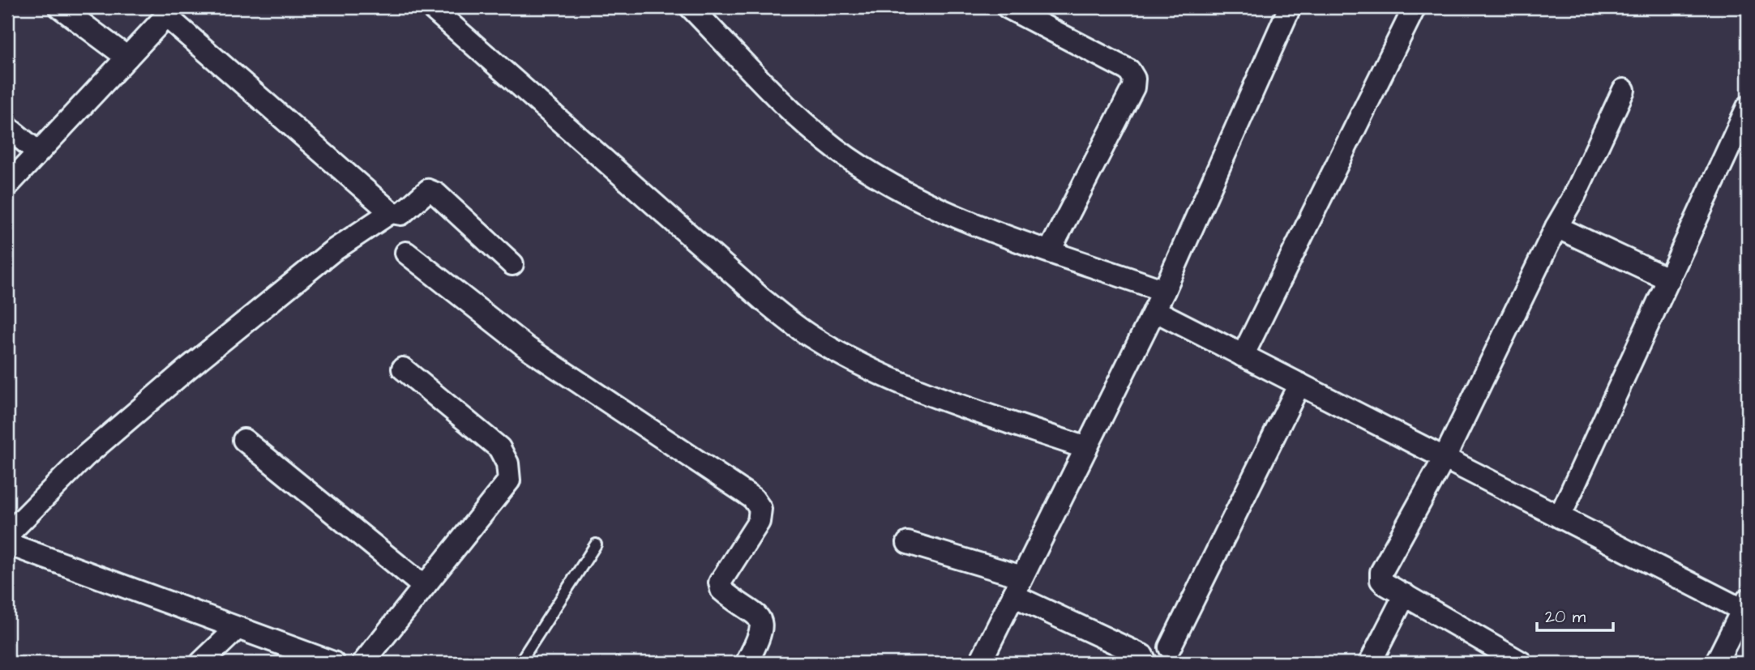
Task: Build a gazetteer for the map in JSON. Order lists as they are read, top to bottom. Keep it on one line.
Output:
{"scale_bar":"20 m"}
